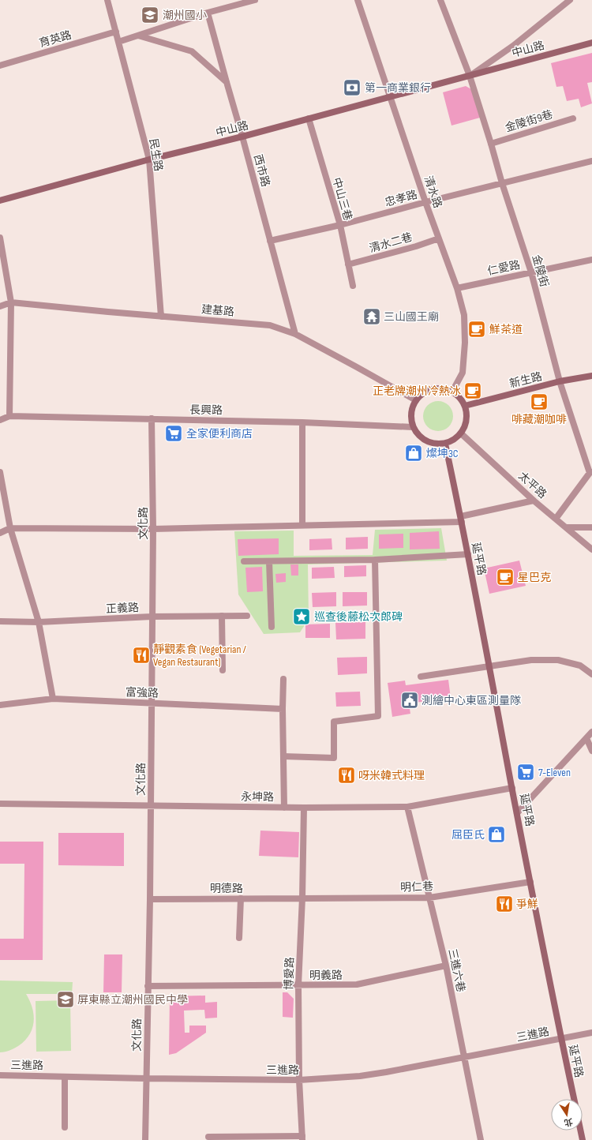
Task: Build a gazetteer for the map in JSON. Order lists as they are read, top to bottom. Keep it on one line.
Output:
{"streets":{"main road":["中山路","新生路","延平路"],"street":["育英路","金陵街9巷","民生路","西市路","清水路","忠孝路","中山三巷","清水二巷","仁愛路","金陵街","建基路","長興路","太平路","文化路","正義路","富強路","永坤路","明仁巷","明德路","三進六巷","博愛路","明義路","三進路"]},"crossings":[["育英路","民生路"],["中山路","民生路"],["中山路","西市路"],["中山路","清水路"],["中山路","中山三巷"],["中山路","金陵街"],["金陵街9巷","金陵街"],["民生路","建基路"],["西市路","忠孝路"],["西市路","建基路"],["清水路","忠孝路"],["清水路","清水二巷"],["清水路","仁愛路"],["清水路","建基路"],["清水路","新生路"],["清水路","長興路"],["清水路","太平路"],["清水路","延平路"],["忠孝路","中山三巷"],["忠孝路","金陵街"],["中山三巷","清水二巷"],["仁愛路","金陵街"],["金陵街","新生路"],["建基路","新生路"],["建基路","長興路"],["建基路","太平路"],["建基路","延平路"],["新生路","長興路"],["新生路","太平路"],["新生路","延平路"],["長興路","太平路"],["長興路","文化路"],["長興路","延平路"],["太平路","延平路"],["文化路","正義路"],["文化路","富強路"],["文化路","永坤路"],["文化路","明德路"],["文化路","明義路"],["文化路","三進路"],["延平路","永坤路"],["延平路","明仁巷"],["延平路","三進路"],["永坤路","三進六巷"],["永坤路","博愛路"],["明仁巷","明德路"],["明仁巷","三進六巷"],["明仁巷","博愛路"],["明德路","博愛路"],["三進六巷","明義路"],["三進六巷","三進路"],["博愛路","明義路"],["博愛路","三進路"]],"places":{"school or university":["潮州國小","屏東縣立潮州國民中學"],"bank":["第一商業銀行"],"temple":["三山國王廟"],"cafe":["鮮茶道","正老牌潮州冷熱冰","啡藏潮咖啡","星巴克"],"supermarket":["全家便利商店","7-Eleven"],"shop":["燦坤3C","屈臣氏"],"place":["巡查後藤松次郎碑"],"restaurant":["靜觀素食 (Vegetarian / Vegan Restaurant)","呀米韓式料理","爭鮮"],"public building":["測繪中心東區測量隊"]},"north":"bottom"}
